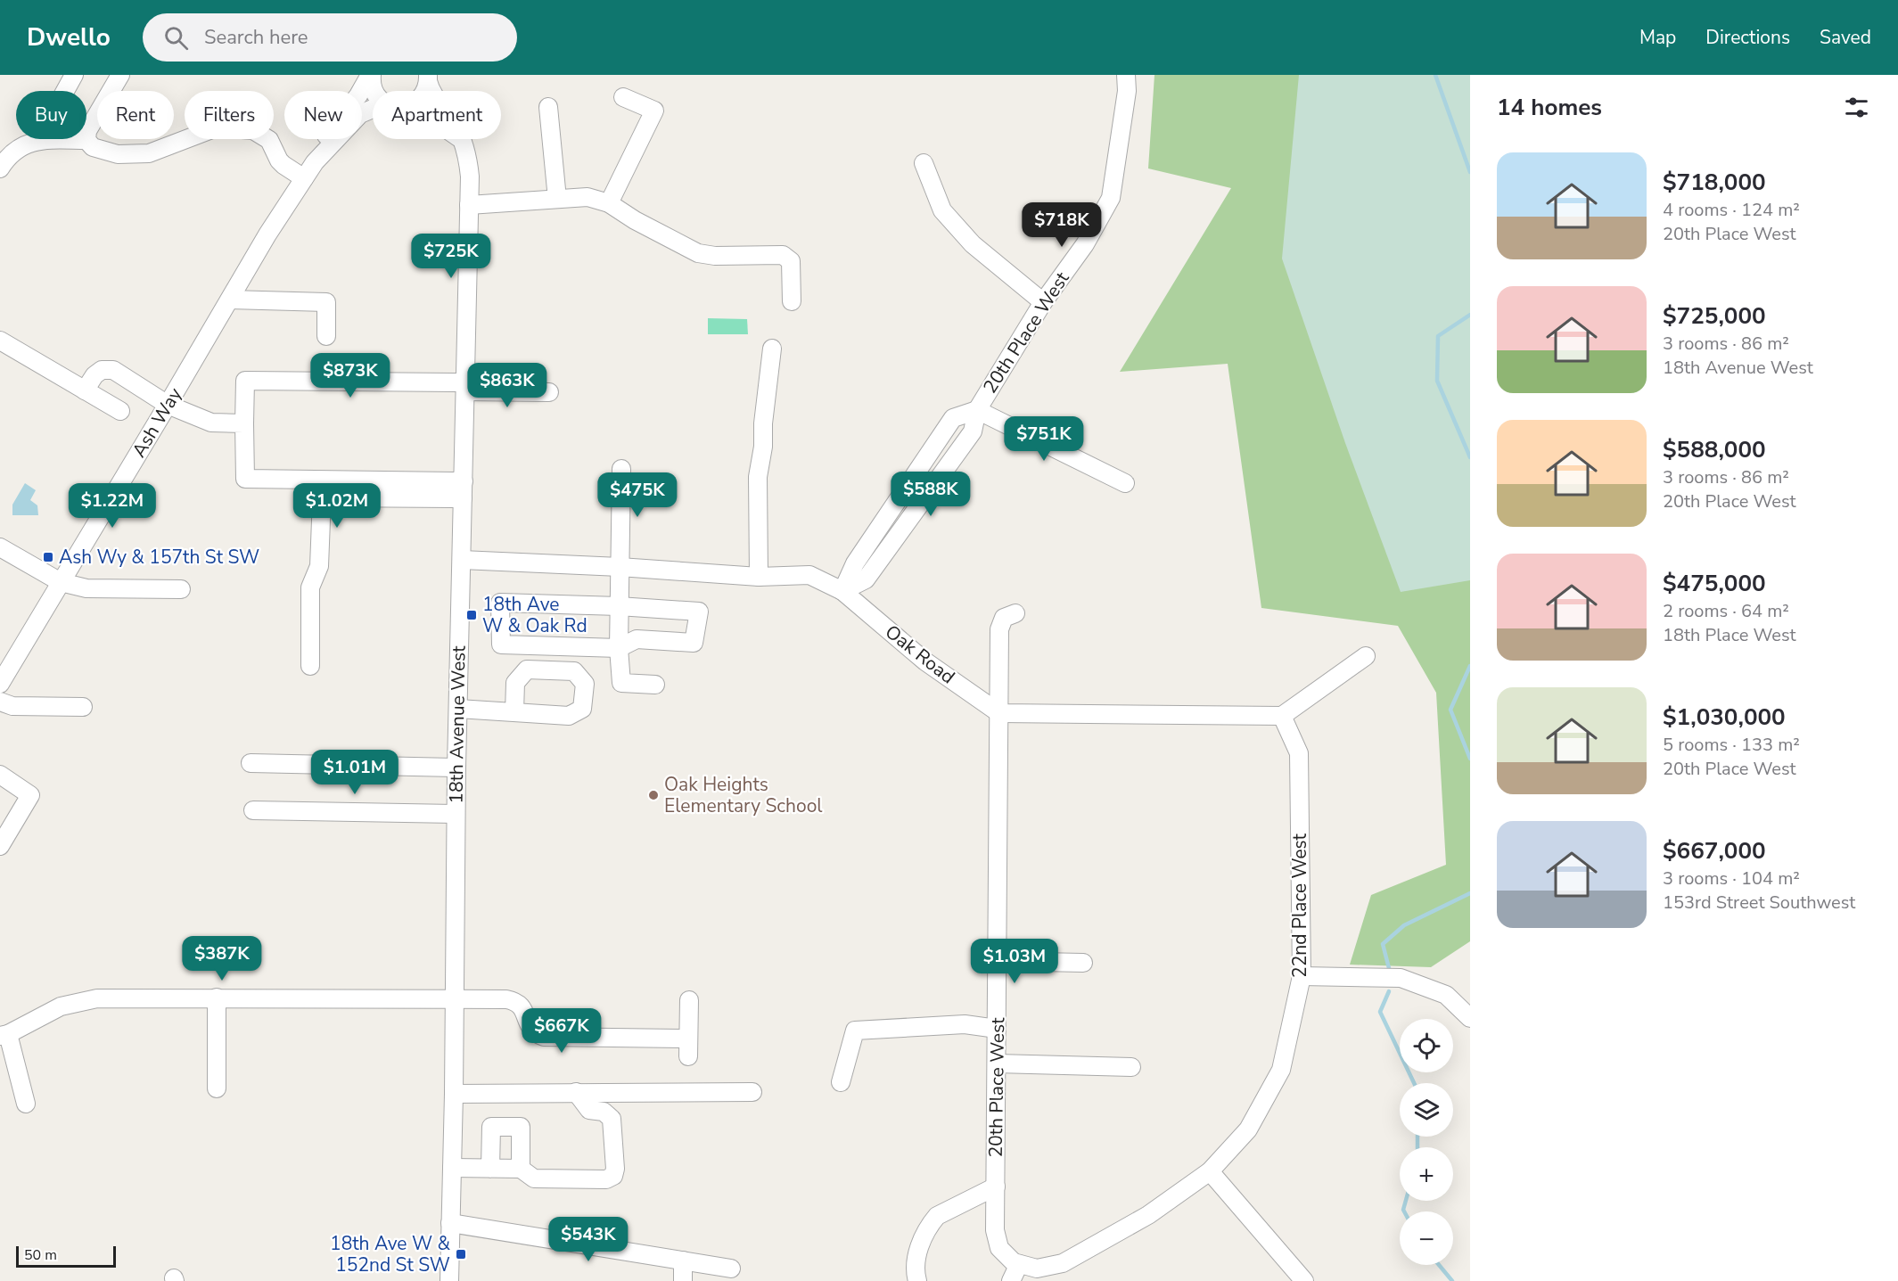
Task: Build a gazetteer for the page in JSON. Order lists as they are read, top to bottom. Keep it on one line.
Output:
{"streets":{"street":["20th Place West","Ash Way","Oak Road","18th Avenue West","22nd Place West"]},"crossings":[["20th Place West","Oak Road"],["20th Place West","22nd Place West"],["Oak Road","18th Avenue West"]],"places":{"transit":["Ash Wy & 157th St SW","18th Ave W & Oak Rd","18th Ave W & 152nd St SW"],"other":["Oak Heights Elementary School"]},"scale_bar":"50 m","page":{"header":"Dwello","search":"Search here","nav":["Map","Directions","Saved"],"heading":"14 homes","chip":["Buy","Rent","Filters","New","Apartment"],"list":[{"name":"$718,000","note":"4 rooms · 124 m² · 20th Place West"},{"name":"$725,000","note":"3 rooms · 86 m² · 18th Avenue West"},{"name":"$588,000","note":"3 rooms · 86 m² · 20th Place West"},{"name":"$475,000","note":"2 rooms · 64 m² · 18th Place West"},{"name":"$1,030,000","note":"5 rooms · 133 m² · 20th Place West"},{"name":"$667,000","note":"3 rooms · 104 m² · 153rd Street Southwest"}],"price":["$718K","$725K","$873K","$863K","$751K","$588K","$475K","$1.22M","$1.02M","$1.01M","$387K","$1.03M","$667K","$543K"],"map_buttons":["+","−"],"scale":"50 m"}}
